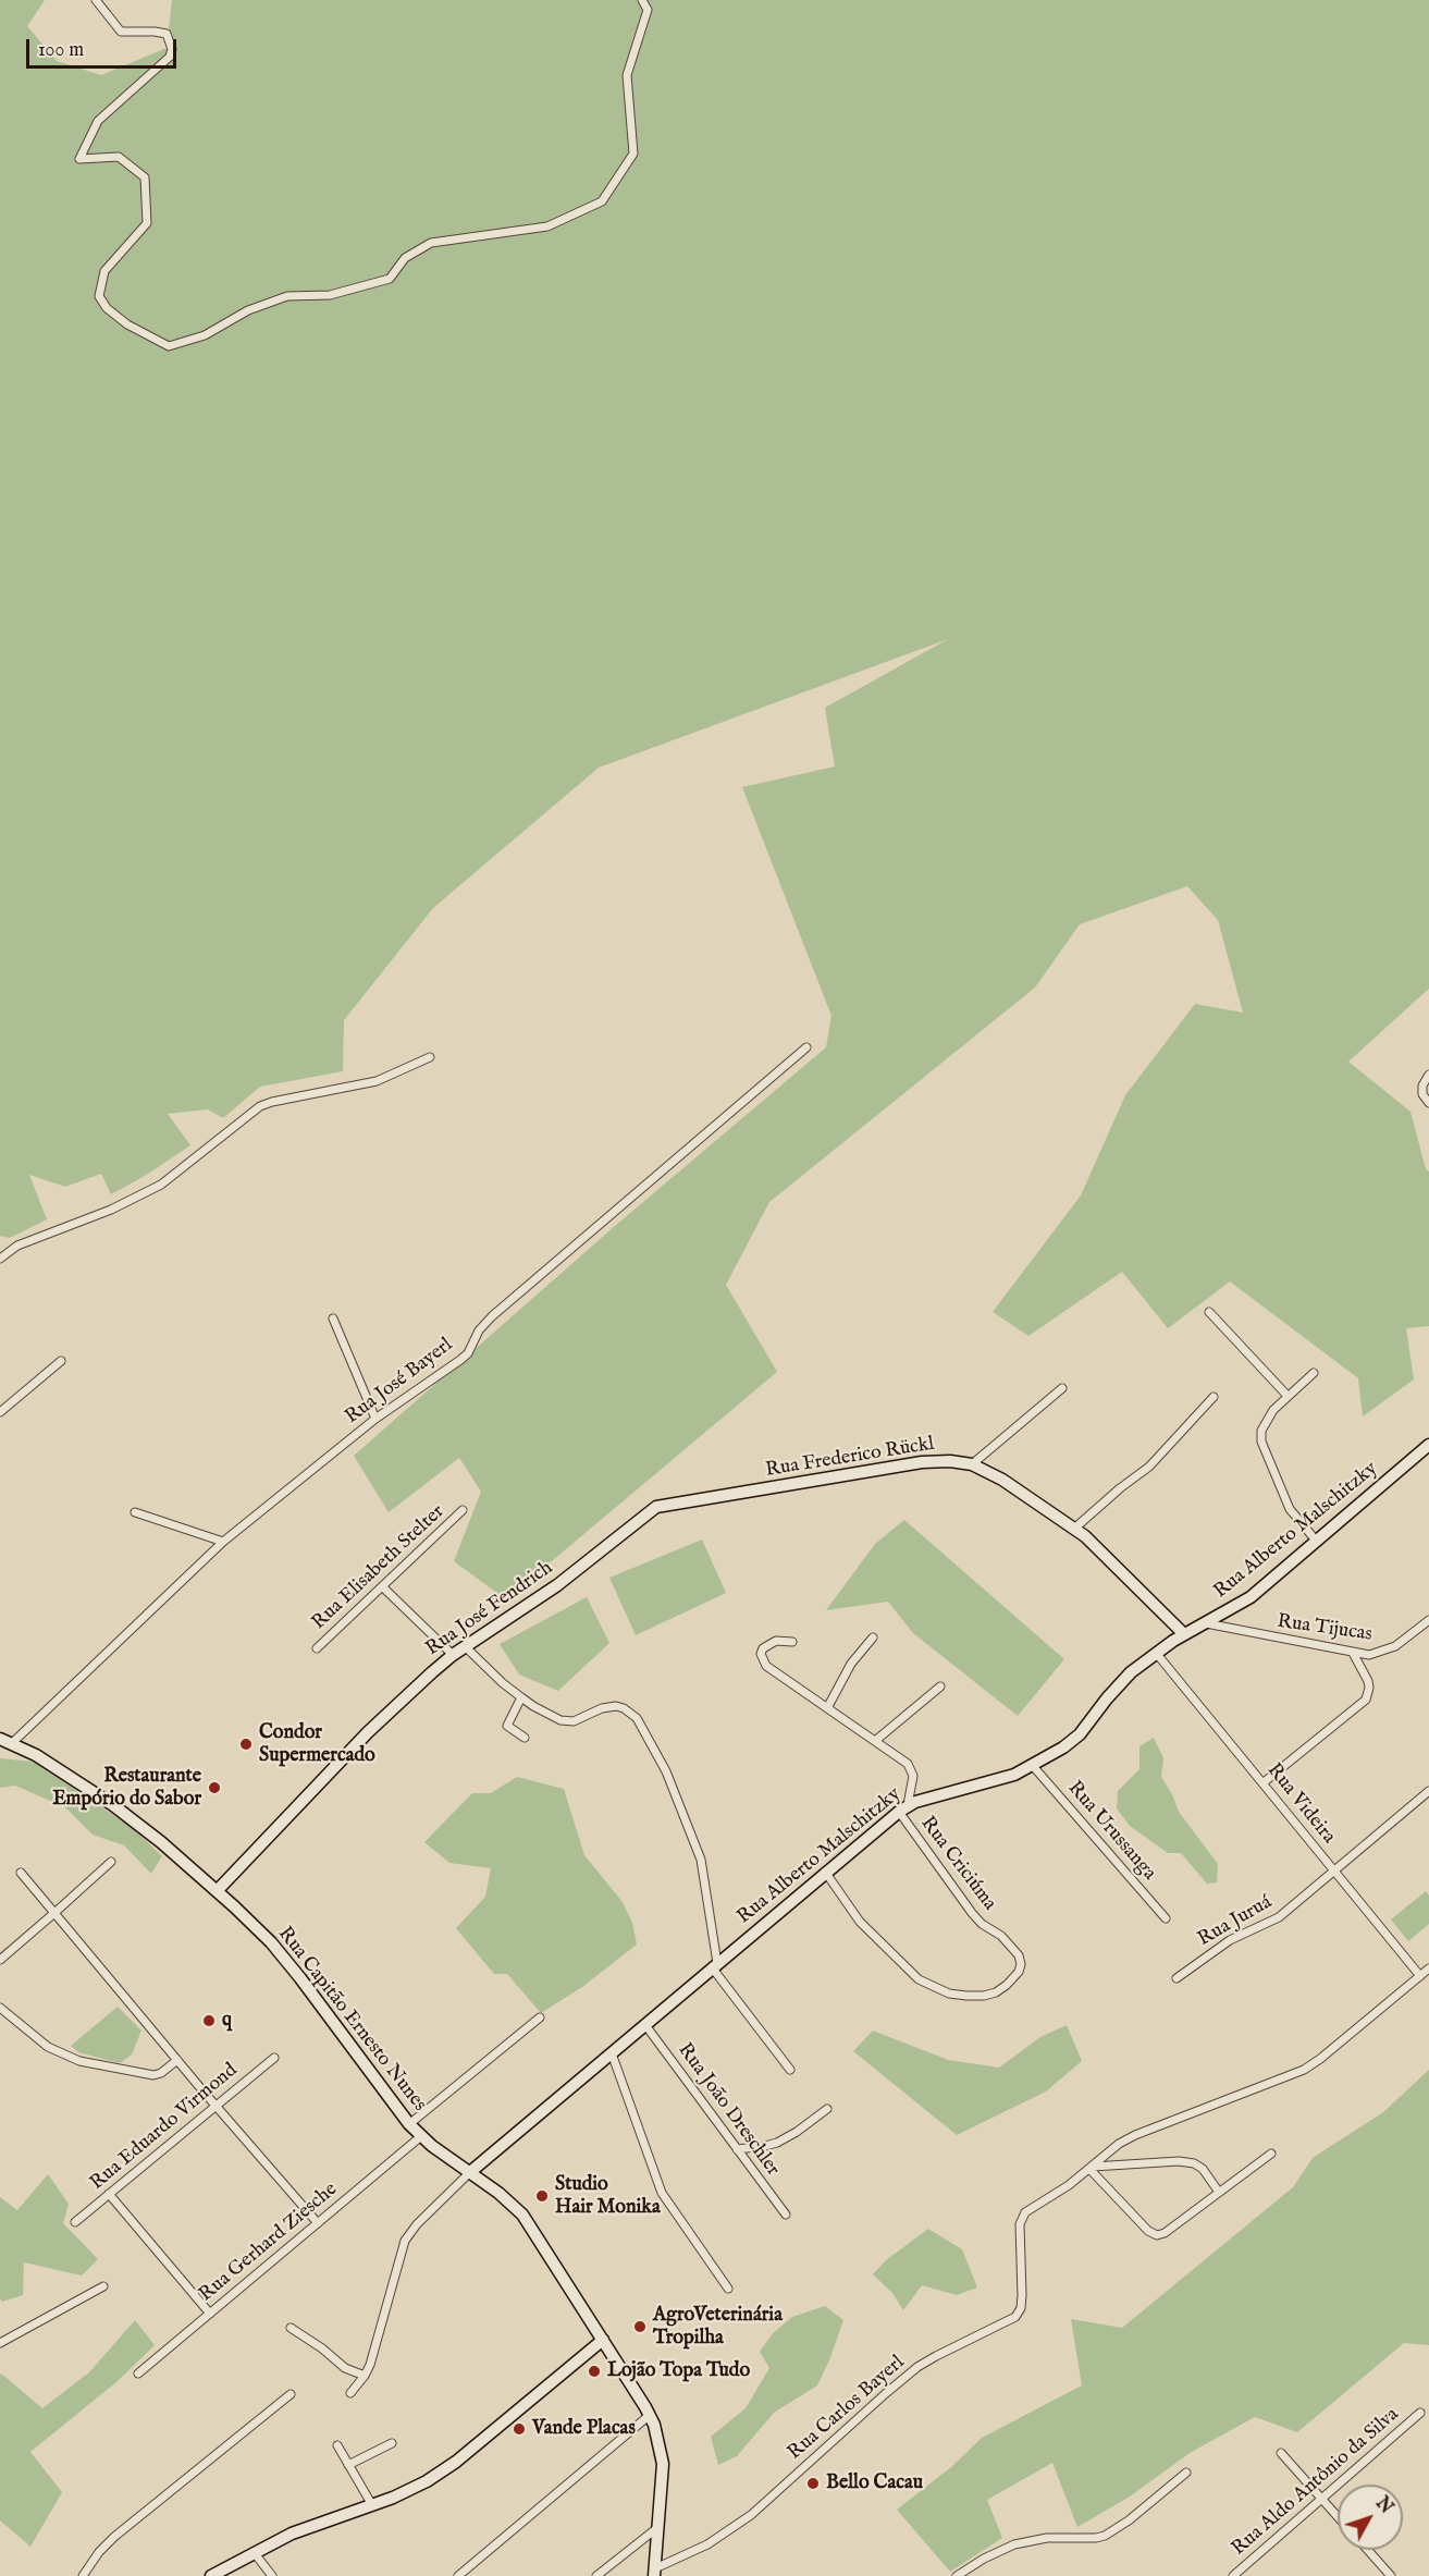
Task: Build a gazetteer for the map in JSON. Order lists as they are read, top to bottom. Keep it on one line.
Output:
{"streets":{"street":["Rua José Bayerl","Rua Frederico Rückl","Rua Alberto Malschitzky","Rua Elisabeth Stelter","Rua José Fendrich","Rua Tijucas","Rua Videira","Rua Urussanga","Rua Criciúma","Rua Juruá","Rua Capitão Ernesto Nunes","Rua João Dreschler","Rua Eduardo Virmond","Rua Gerhard Ziesche","Rua Carlos Bayerl","Rua Aldo Antônio da Silva"]},"crossings":[["Rua José Bayerl","Rua Capitão Ernesto Nunes"],["Rua Frederico Rückl","Rua Alberto Malschitzky"],["Rua Frederico Rückl","Rua José Fendrich"],["Rua Alberto Malschitzky","Rua Tijucas"],["Rua Alberto Malschitzky","Rua Videira"],["Rua Alberto Malschitzky","Rua Urussanga"],["Rua Alberto Malschitzky","Rua Criciúma"],["Rua Alberto Malschitzky","Rua Capitão Ernesto Nunes"],["Rua Alberto Malschitzky","Rua João Dreschler"],["Rua José Fendrich","Rua Capitão Ernesto Nunes"],["Rua Videira","Rua Juruá"],["Rua Videira","Rua Carlos Bayerl"],["Rua Capitão Ernesto Nunes","Rua Gerhard Ziesche"],["Rua Capitão Ernesto Nunes","Rua Carlos Bayerl"]],"places":["Condor Supermercado","Restaurante Empório do Sabor","q","Studio Hair Monika","AgroVeterinária Tropilha","Lojão Topa Tudo","Vande Placas","Bello Cacau"],"scale_bar":"100 m","north":"top right"}
